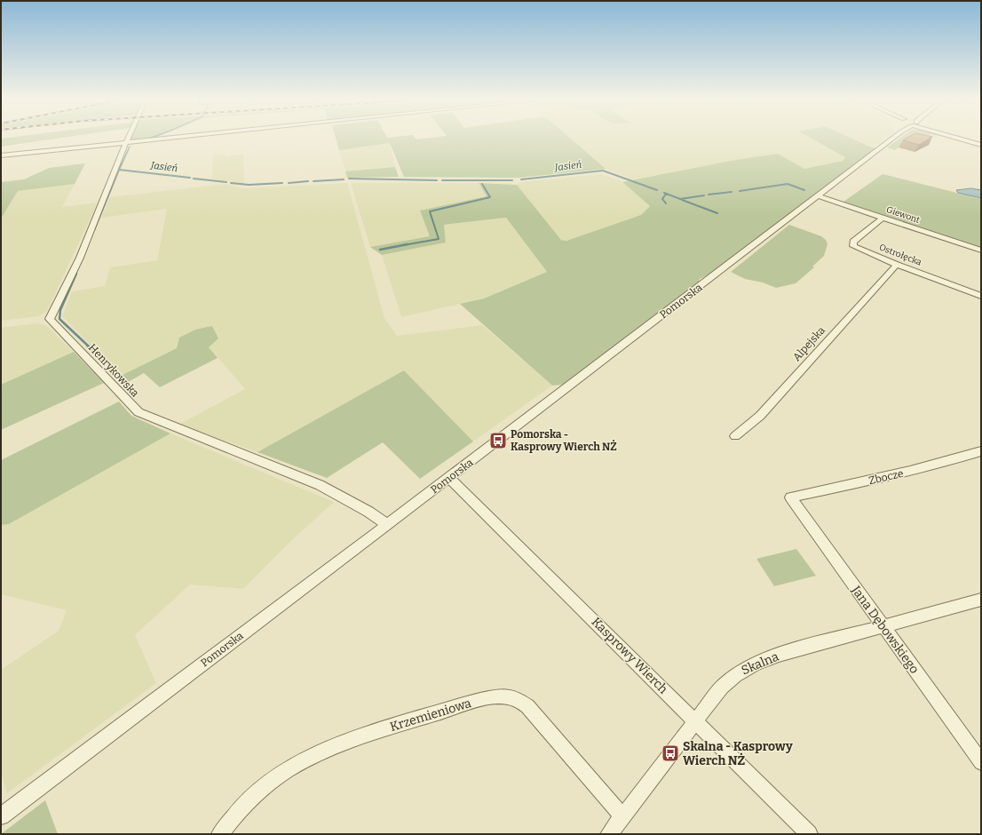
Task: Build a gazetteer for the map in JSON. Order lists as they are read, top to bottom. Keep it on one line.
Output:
{"streets":{"street":["Giewont","Ostrołęcka","Pomorska","Alpejska","Henrykowska","Zbocze","Jana Dębowskiego","Kasprowy Wierch","Skalna","Krzemieniowa"]},"crossings":[["Giewont","Ostrołęcka"],["Giewont","Pomorska"],["Ostrołęcka","Alpejska"],["Pomorska","Henrykowska"],["Pomorska","Kasprowy Wierch"],["Zbocze","Jana Dębowskiego"],["Jana Dębowskiego","Skalna"],["Kasprowy Wierch","Skalna"],["Skalna","Krzemieniowa"]],"water":["Jasień"],"places":{"bus stop":["Pomorska - Kasprowy Wierch NŻ","Skalna - Kasprowy Wierch NŻ"]}}
